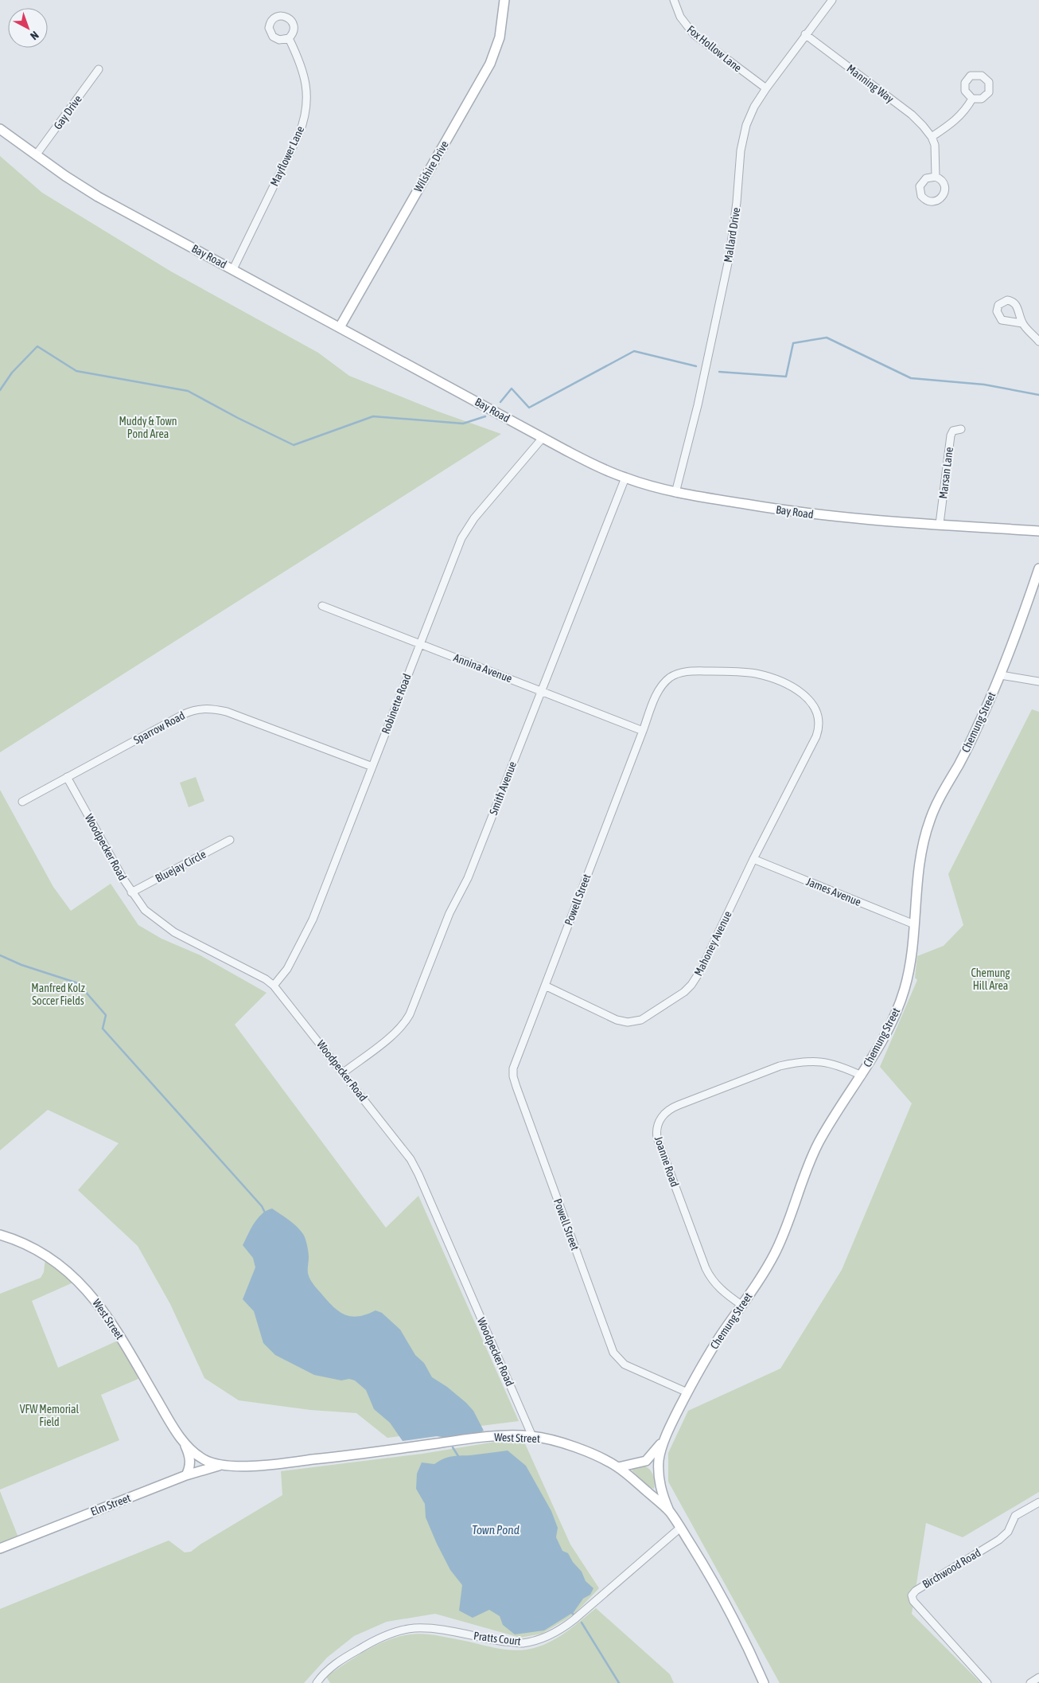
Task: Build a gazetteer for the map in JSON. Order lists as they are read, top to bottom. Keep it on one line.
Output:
{"streets":{"street":["Fox Hollow Lane","Manning Way","Gay Drive","Mayflower Lane","Wilshire Drive","Mallard Drive","Bay Road","Marsan Lane","Annina Avenue","Robinette Road","Chemung Street","Sparrow Road","Smith Avenue","Woodpecker Road","Bluejay Circle","James Avenue","Powell Street","Mahoney Avenue","Joanne Road","West Street","Elm Street","Birchwood Road","Pratts Court"]},"crossings":[["Fox Hollow Lane","Mallard Drive"],["Manning Way","Mallard Drive"],["Gay Drive","Bay Road"],["Mayflower Lane","Bay Road"],["Wilshire Drive","Bay Road"],["Mallard Drive","Bay Road"],["Bay Road","Marsan Lane"],["Bay Road","Robinette Road"],["Bay Road","Smith Avenue"],["Annina Avenue","Robinette Road"],["Annina Avenue","Smith Avenue"],["Annina Avenue","Powell Street"],["Robinette Road","Sparrow Road"],["Robinette Road","Woodpecker Road"],["Chemung Street","James Avenue"],["Chemung Street","Powell Street"],["Chemung Street","Joanne Road"],["Chemung Street","West Street"],["Sparrow Road","Woodpecker Road"],["Smith Avenue","Woodpecker Road"],["Woodpecker Road","Bluejay Circle"],["Woodpecker Road","West Street"],["James Avenue","Powell Street"],["James Avenue","Mahoney Avenue"],["Powell Street","Mahoney Avenue"],["West Street","Elm Street"],["West Street","Pratts Court"]],"water":["Town Pond"],"parks":["Muddy & Town Pond Area","Chemung Hill Area","Manfred Kolz Soccer Fields","VFW Memorial Field"],"north":"bottom right"}
